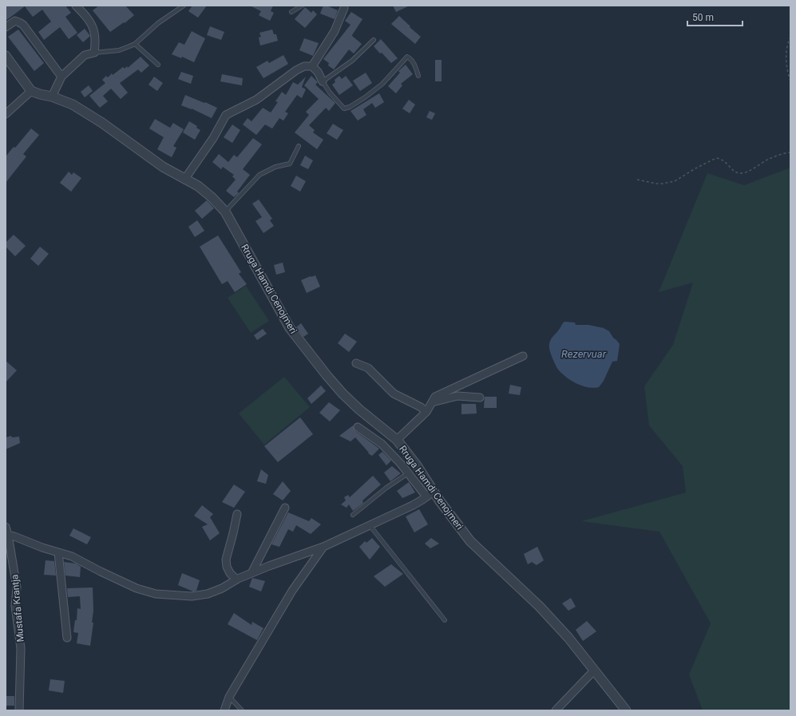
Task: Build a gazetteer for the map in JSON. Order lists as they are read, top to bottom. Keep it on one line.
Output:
{"streets":{"street":["Rruga Hamdi Cenojmeri","Mustafa Krantja"]},"water":["Rezervuar"],"scale_bar":"50 m"}
